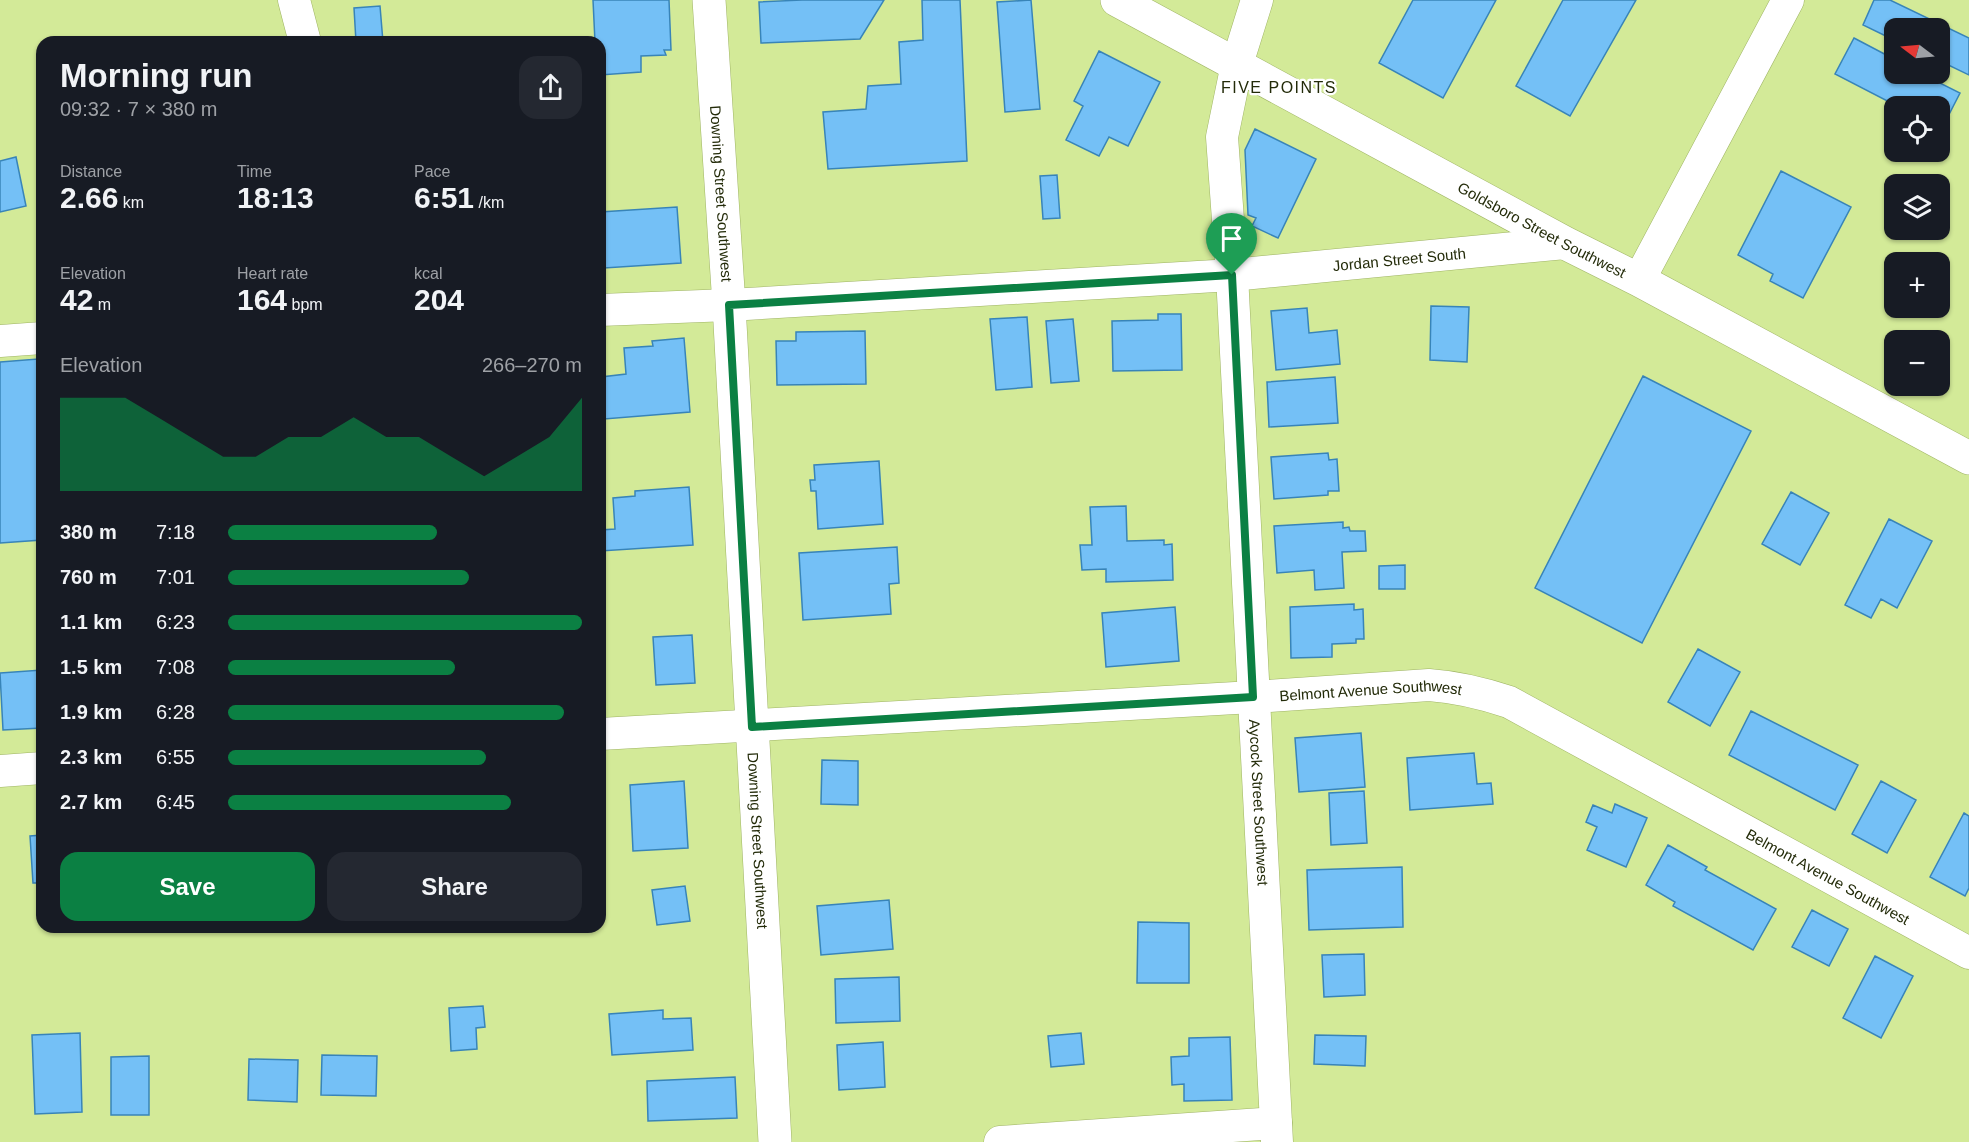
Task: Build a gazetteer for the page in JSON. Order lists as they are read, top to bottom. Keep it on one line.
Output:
{"streets":{"street":["Downing Street Southwest","Goldsboro Street Southwest","Jordan Street South","Belmont Avenue Southwest","Aycock Street Southwest"]},"crossings":[["Downing Street Southwest","Jordan Street South"],["Downing Street Southwest","Belmont Avenue Southwest"],["Goldsboro Street Southwest","Jordan Street South"],["Goldsboro Street Southwest","Aycock Street Southwest"],["Jordan Street South","Aycock Street Southwest"],["Belmont Avenue Southwest","Aycock Street Southwest"]],"districts":["FIVE POINTS"],"north":"left","page":{"map_buttons":["+","−"],"heading":["Morning run","09:32 · 7 × 380 m"],"stats":[["Distance","2.66 km"],["Time","18:13"],["Pace","6:51 /km"],["Elevation","42 m"],["Heart rate","164 bpm"],["kcal","204"]],"chart":["Elevation","266–270 m"],"list":[{"name":"380 m","note":"7:18"},{"name":"760 m","note":"7:01"},{"name":"1.1 km","note":"6:23"},{"name":"1.5 km","note":"7:08"},{"name":"1.9 km","note":"6:28"},{"name":"2.3 km","note":"6:55"},{"name":"2.7 km","note":"6:45"}],"buttons":["Save","Share"]}}
